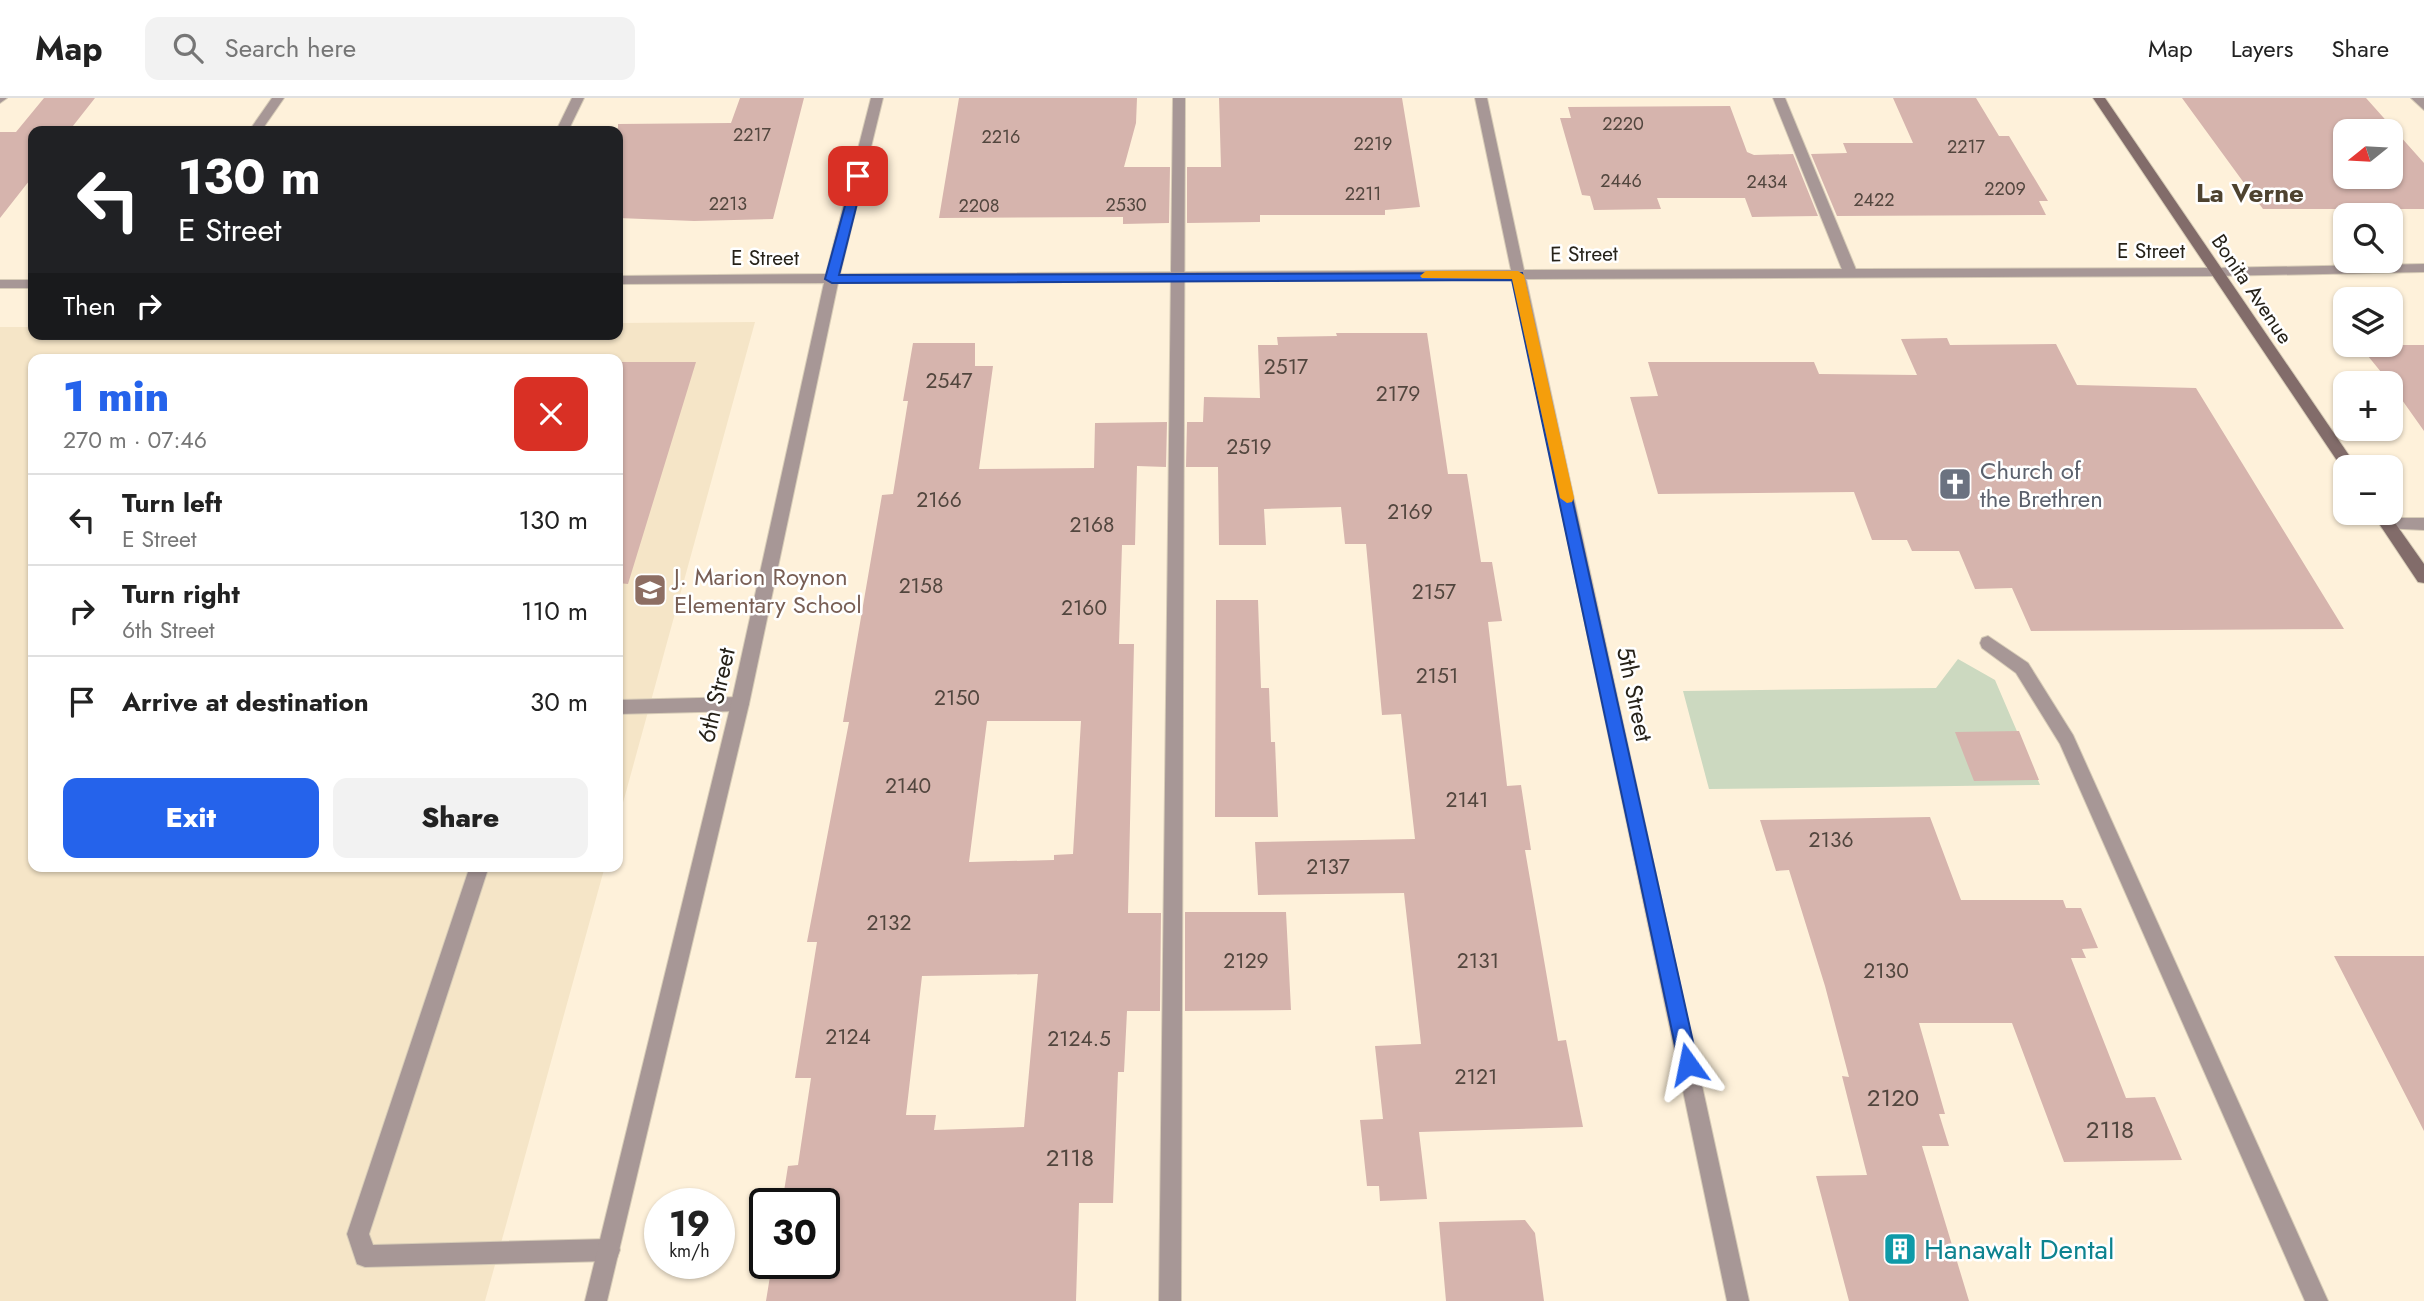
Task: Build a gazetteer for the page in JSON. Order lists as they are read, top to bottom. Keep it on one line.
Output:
{"streets":{"main road":["Bonita Avenue"],"street":["E Street","5th Street","6th Street"]},"crossings":[["E Street","Bonita Avenue"],["E Street","5th Street"],["E Street","6th Street"]],"districts":["La Verne"],"places":{"church":["Church of the Brethren"],"school or university":["J. Marion Roynon Elementary School"],"building":["Hanawalt Dental"]},"house_numbers":["2220","2217","2216","2219","2217","2446","2434","2209","2211","2422","2213","2530","2208","2517","2547","2179","2519","2166","2169","2168","2158","2157","2160","2151","2150","2140","2141","2136","2137","2132","2129","2131","2130","2124","2124.5","2121","2120","2118","2118"],"north":"left","page":{"header":"Map","search":"Search here","nav":["Map","Layers","Share"],"map_buttons":["+","−"],"turn":["130 m","E Street"],"then":"Then","heading":["1 min","270 m · 07:46"],"list":[{"name":"Turn left","note":"E Street","value":"130 m"},{"name":"Turn right","note":"6th Street","value":"110 m"},{"name":"Arrive at destination","value":"30 m"}],"buttons":["Exit","Share"],"speed":"19 km/h","limit":"30"}}
